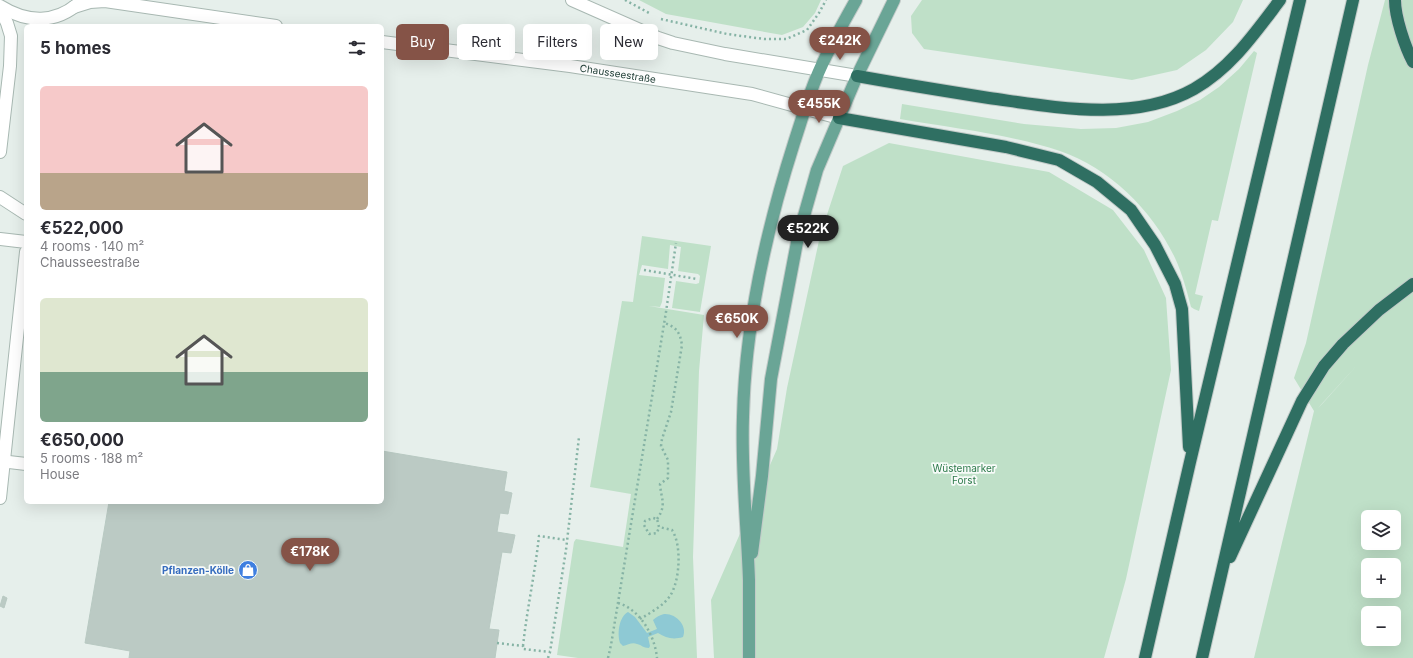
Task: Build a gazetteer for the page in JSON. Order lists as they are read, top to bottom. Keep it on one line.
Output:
{"streets":{"street":["Chausseestraße"]},"parks":["Wüstemarker Forst"],"places":{"shop":["Pflanzen-Kölle"]},"page":{"chip":["Buy","Rent","Filters","New"],"heading":"5 homes","price":["€242K","€455K","€522K","€650K","€178K"],"list":[{"name":"€522,000","note":"4 rooms · 140 m² · Chausseestraße"},{"name":"€650,000","note":"5 rooms · 188 m² · House"}],"map_buttons":["+","−"]}}
